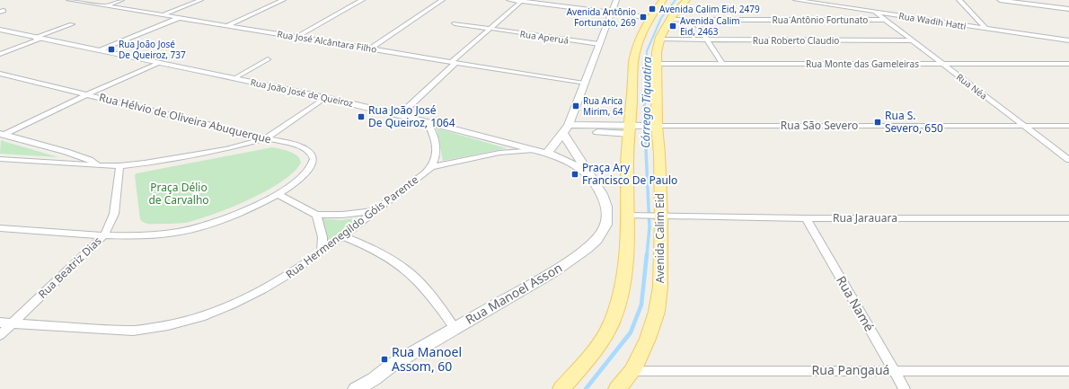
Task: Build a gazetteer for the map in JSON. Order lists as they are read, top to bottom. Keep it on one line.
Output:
{"streets":{"main road":["Avenida Calim Eid"],"street":["Rua Antônio Fortunato","Rua Wadih Hatti","Rua Aperuá","Rua Roberto Claudio","Rua José Alcântara Filho","Rua Monte das Gameleiras","Rua Néa","Rua João José de Queiroz","Rua Hélvio de Oliveira Abuquerque","Rua São Severo","Rua Jarauara","Rua Hermenegildo Góis Parente","Rua Beatriz Dias","Rua Manoel Asson","Rua Namé","Rua Pangauá"]},"crossings":[["Rua Antônio Fortunato","Rua Néa"],["Rua Antônio Fortunato","Avenida Calim Eid"],["Rua Wadih Hatti","Rua Néa"],["Rua Roberto Claudio","Rua Néa"],["Rua Roberto Claudio","Avenida Calim Eid"],["Rua Monte das Gameleiras","Rua Néa"],["Rua Monte das Gameleiras","Avenida Calim Eid"],["Rua Néa","Rua São Severo"],["Rua João José de Queiroz","Rua Hermenegildo Góis Parente"],["Rua João José de Queiroz","Rua Manoel Asson"],["Rua São Severo","Avenida Calim Eid"],["Rua Jarauara","Avenida Calim Eid"],["Rua Jarauara","Rua Namé"],["Rua Hermenegildo Góis Parente","Rua Beatriz Dias"],["Avenida Calim Eid","Rua Pangauá"],["Rua Namé","Rua Pangauá"]],"water":["Córrego Tiquatira"],"parks":["Praça Délio de Carvalho"],"places":{"transit":["Avenida Calim Eid, 2479","Avenida Antônio Fortunato, 269","Avenida Calim Eid, 2463","Rua João José De Queiroz, 737","Rua Arica Mirim, 64","Rua João José De Queiroz, 1064","Rua S. Severo, 650","Praça Ary Francisco De Paulo","Rua Manoel Assom, 60"]}}
